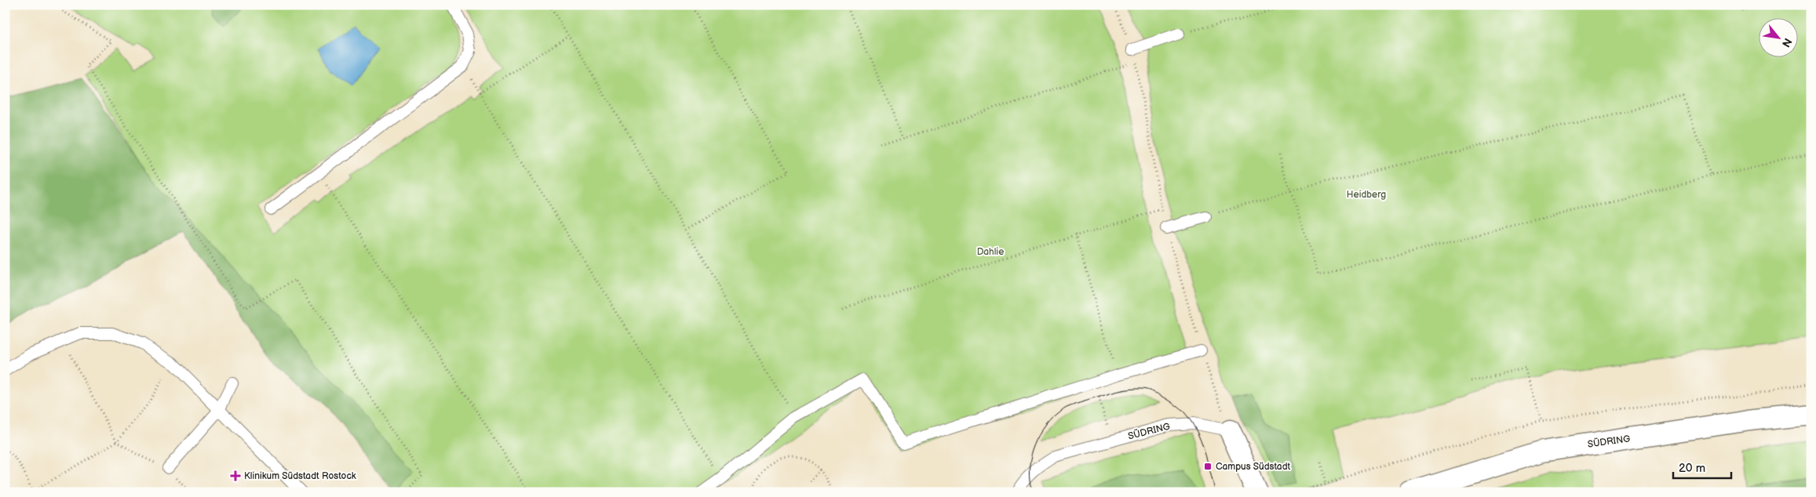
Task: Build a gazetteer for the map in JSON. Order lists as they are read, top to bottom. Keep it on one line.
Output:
{"streets":{"street":["SÜDRING"]},"parks":["Heidberg","Dahlie"],"places":{"transit":["Campus Südstadt"],"health":["Klinikum Südstadt Rostock"]},"scale_bar":"20 m","north":"bottom right"}
